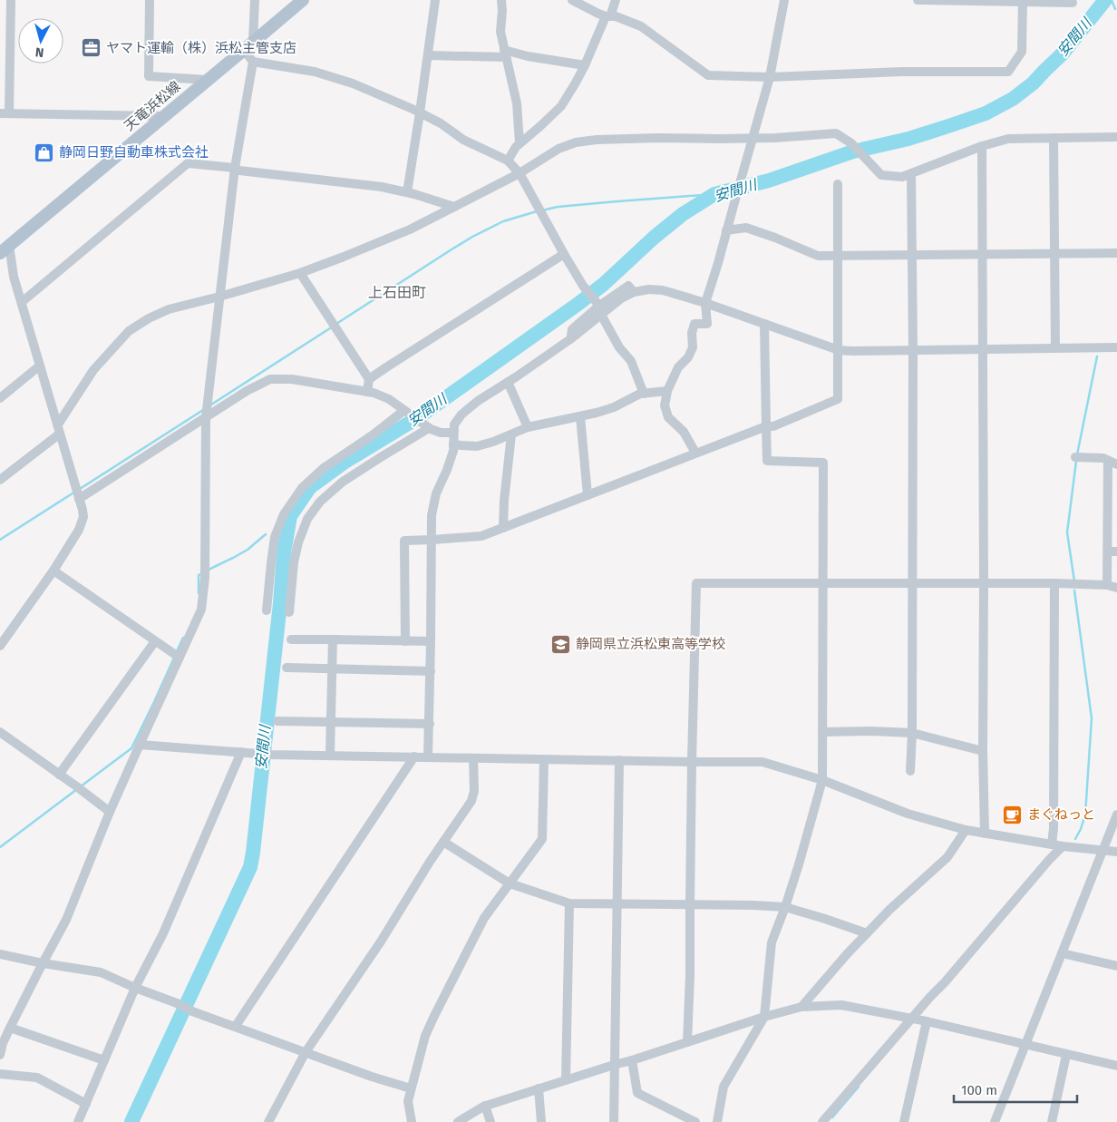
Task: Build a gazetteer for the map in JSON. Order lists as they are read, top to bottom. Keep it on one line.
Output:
{"streets":{"main road":["天竜浜松線"]},"districts":["上石田町"],"water":["安間川"],"places":{"office":["ヤマト運輸（株）浜松主管支店"],"shop":["静岡日野自動車株式会社"],"school or university":["静岡県立浜松東高等学校"],"cafe":["まぐねっと"]},"scale_bar":"100 m","north":"bottom"}
